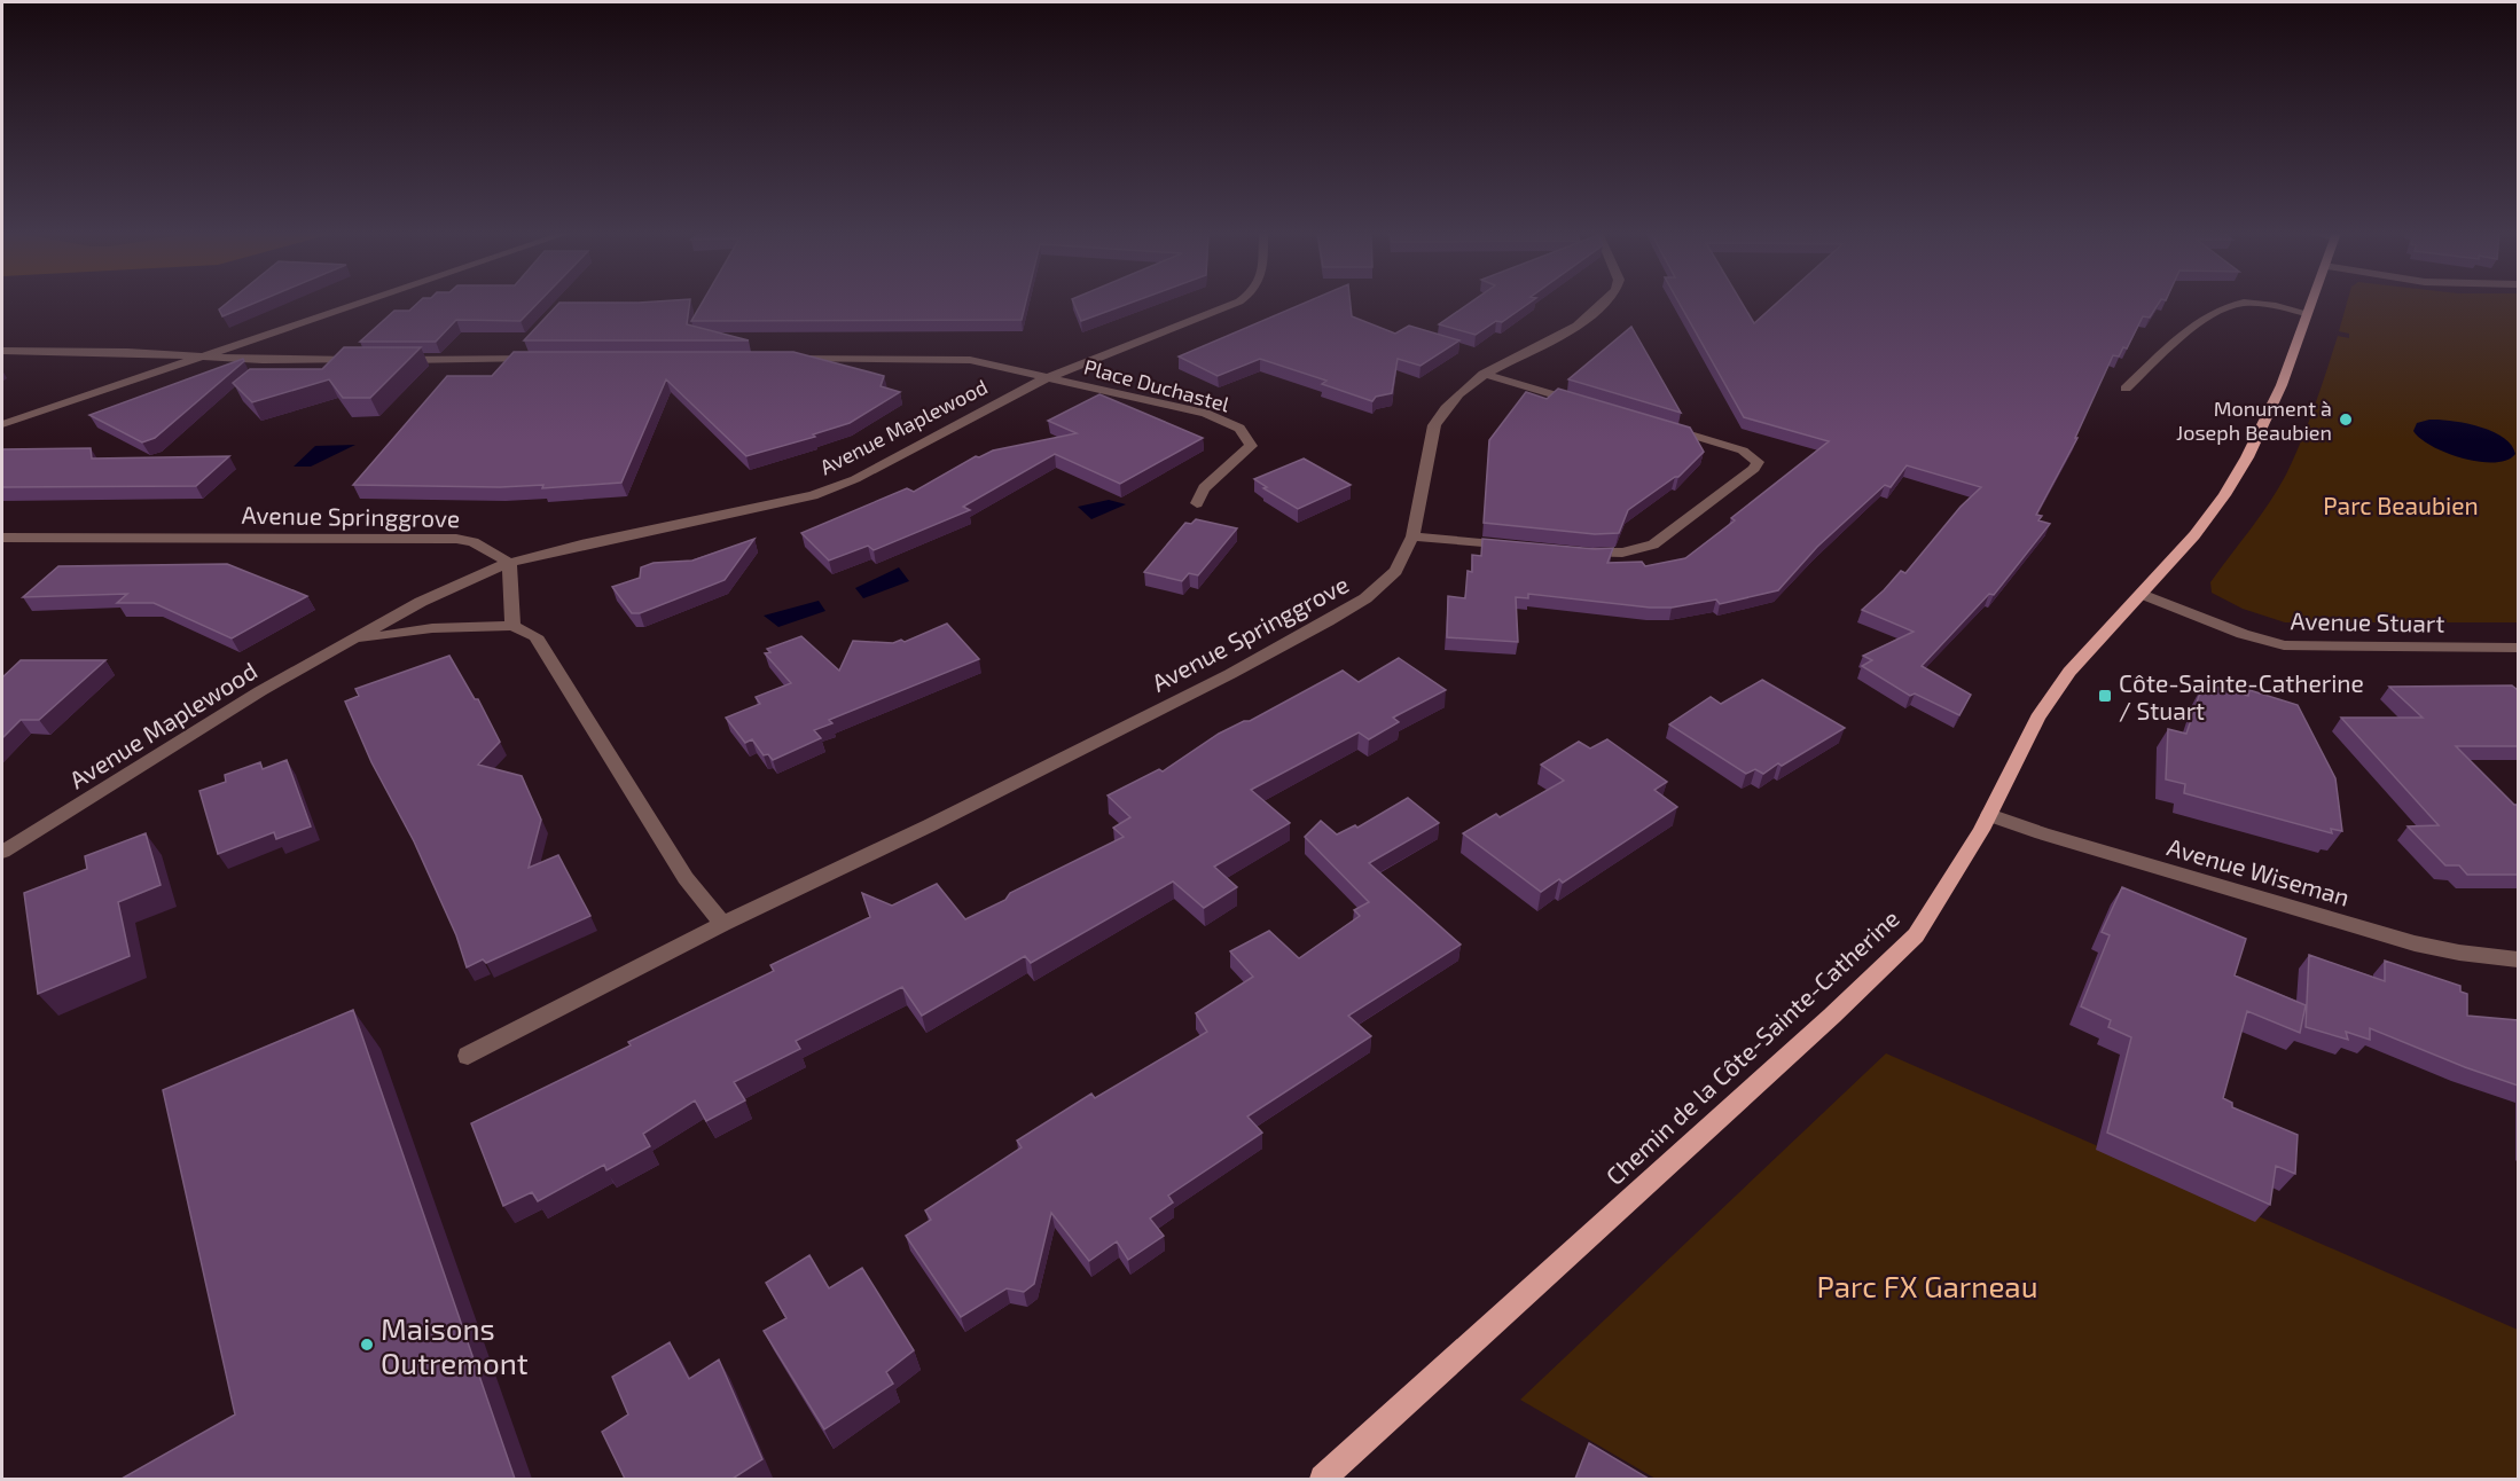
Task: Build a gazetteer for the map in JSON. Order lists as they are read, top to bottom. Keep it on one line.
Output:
{"streets":{"main road":["Chemin de la Côte-Sainte-Catherine"],"street":["Place Duchastel","Avenue Maplewood","Avenue Springgrove","Avenue Stuart","Avenue Wiseman"]},"crossings":[["Place Duchastel","Avenue Maplewood"],["Avenue Maplewood","Avenue Springgrove"],["Avenue Stuart","Chemin de la Côte-Sainte-Catherine"],["Avenue Wiseman","Chemin de la Côte-Sainte-Catherine"]],"parks":["Parc Beaubien","Parc FX Garneau"],"places":{"other":["Monument à Joseph Beaubien","Maisons Outremont"],"transit":["Côte-Sainte-Catherine / Stuart"]}}
